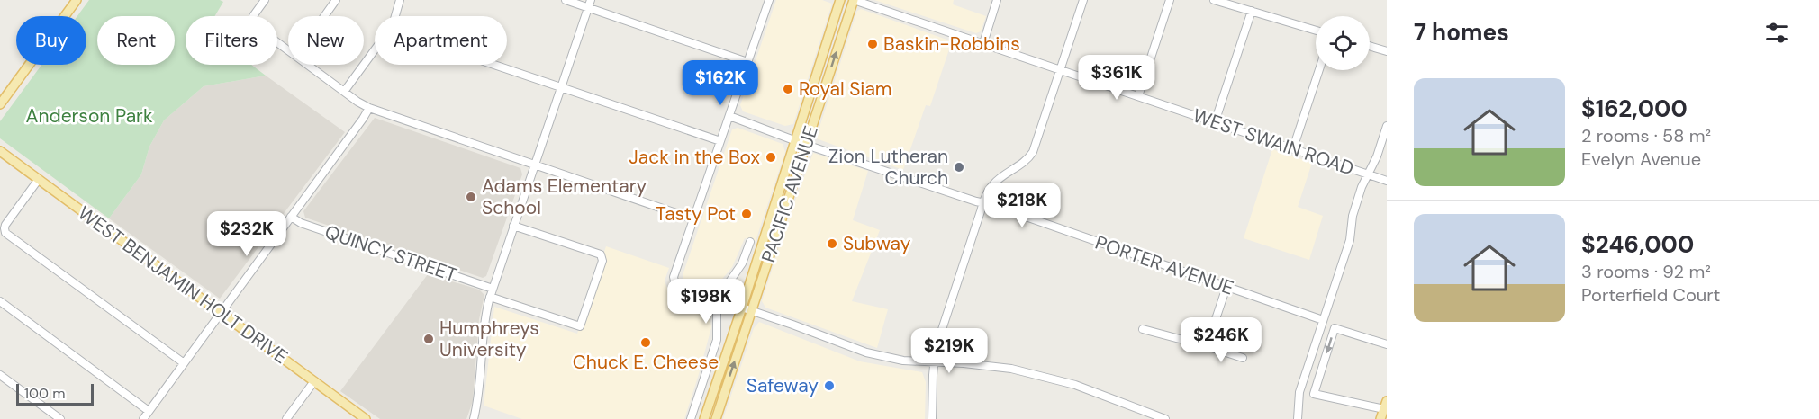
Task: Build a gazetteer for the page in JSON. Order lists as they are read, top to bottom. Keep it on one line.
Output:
{"streets":{"main road":["PACIFIC AVENUE","WEST BENJAMIN HOLT DRIVE"],"street":["WEST SWAIN ROAD","QUINCY STREET","PORTER AVENUE"]},"crossings":[["WEST SWAIN ROAD","PACIFIC AVENUE"],["PACIFIC AVENUE","PORTER AVENUE"]],"parks":["Anderson Park"],"places":["Baskin-Robbins","Royal Siam","Jack in the Box","Zion Lutheran Church","Adams Elementary School","Tasty Pot","Subway","Humphreys University","Chuck E. Cheese","Safeway"],"scale_bar":"100 m","page":{"heading":"7 homes","chip":["Buy","Rent","Filters","New","Apartment"],"price":["$361K","$162K","$218K","$232K","$198K","$246K","$219K"],"list":[{"name":"$162,000","note":"2 rooms · 58 m² · Evelyn Avenue"},{"name":"$246,000","note":"3 rooms · 92 m² · Porterfield Court"}],"scale":"100 m"}}
